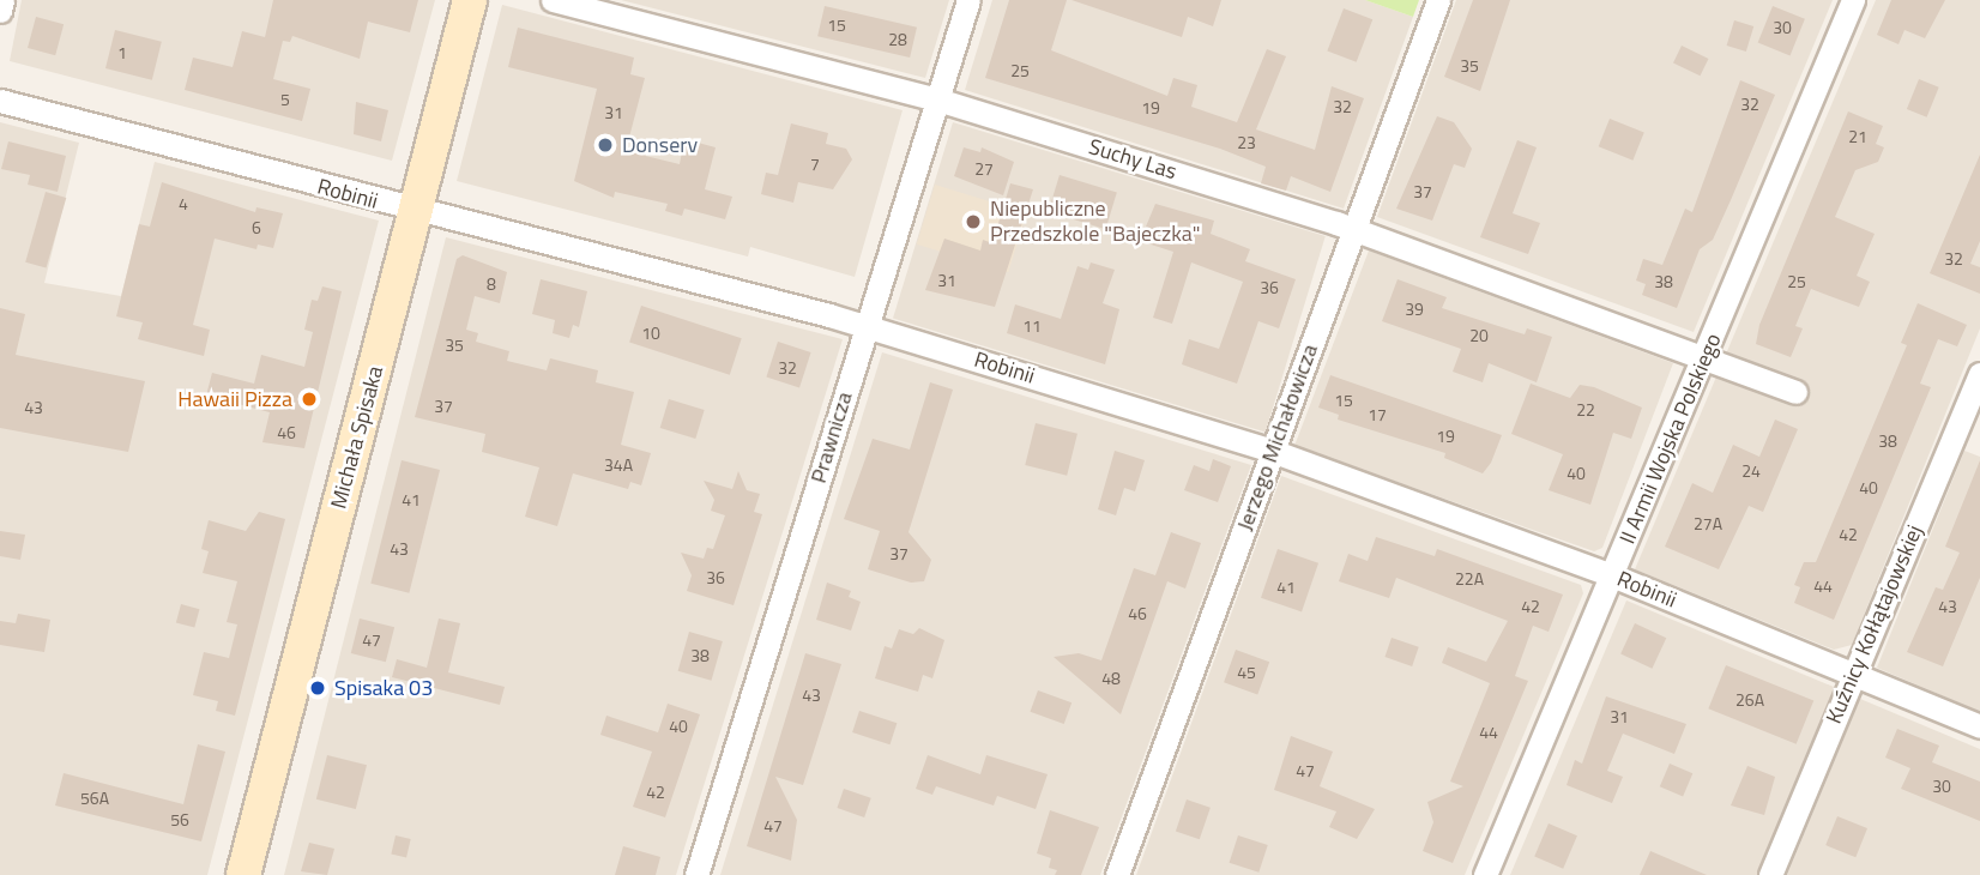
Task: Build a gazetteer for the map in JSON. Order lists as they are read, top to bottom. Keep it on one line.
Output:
{"streets":{"street":["Suchy Las","Robinii","Michała Spisaka","Prawnicza","Jerzego Michałowicza","II Armii Wojska Polskiego","Kuźnicy Kołłątajowskiej"]},"crossings":[["Suchy Las","Prawnicza"],["Suchy Las","Jerzego Michałowicza"],["Suchy Las","II Armii Wojska Polskiego"],["Robinii","Michała Spisaka"],["Robinii","Prawnicza"],["Robinii","Jerzego Michałowicza"],["Robinii","II Armii Wojska Polskiego"],["Robinii","Kuźnicy Kołłątajowskiej"]],"places":["Donserv","Niepubliczne Przedszkole \"Bajeczka\"","Hawaii Pizza","Spisaka 03"],"house_numbers":["15","30","28","1","35","25","5","32","32","19","31","21","23","7","27","37","4","6","32","31","38","25","8","36","39","11","10","20","35","32","15","37","43","22","17","46","19","38","34A","24","40","40","41","27A","42","43","37","36","22A","44","41","42","43","46","47","38","45","48","43","26A","31","40","44","47","30","42","56A","56","47"]}
